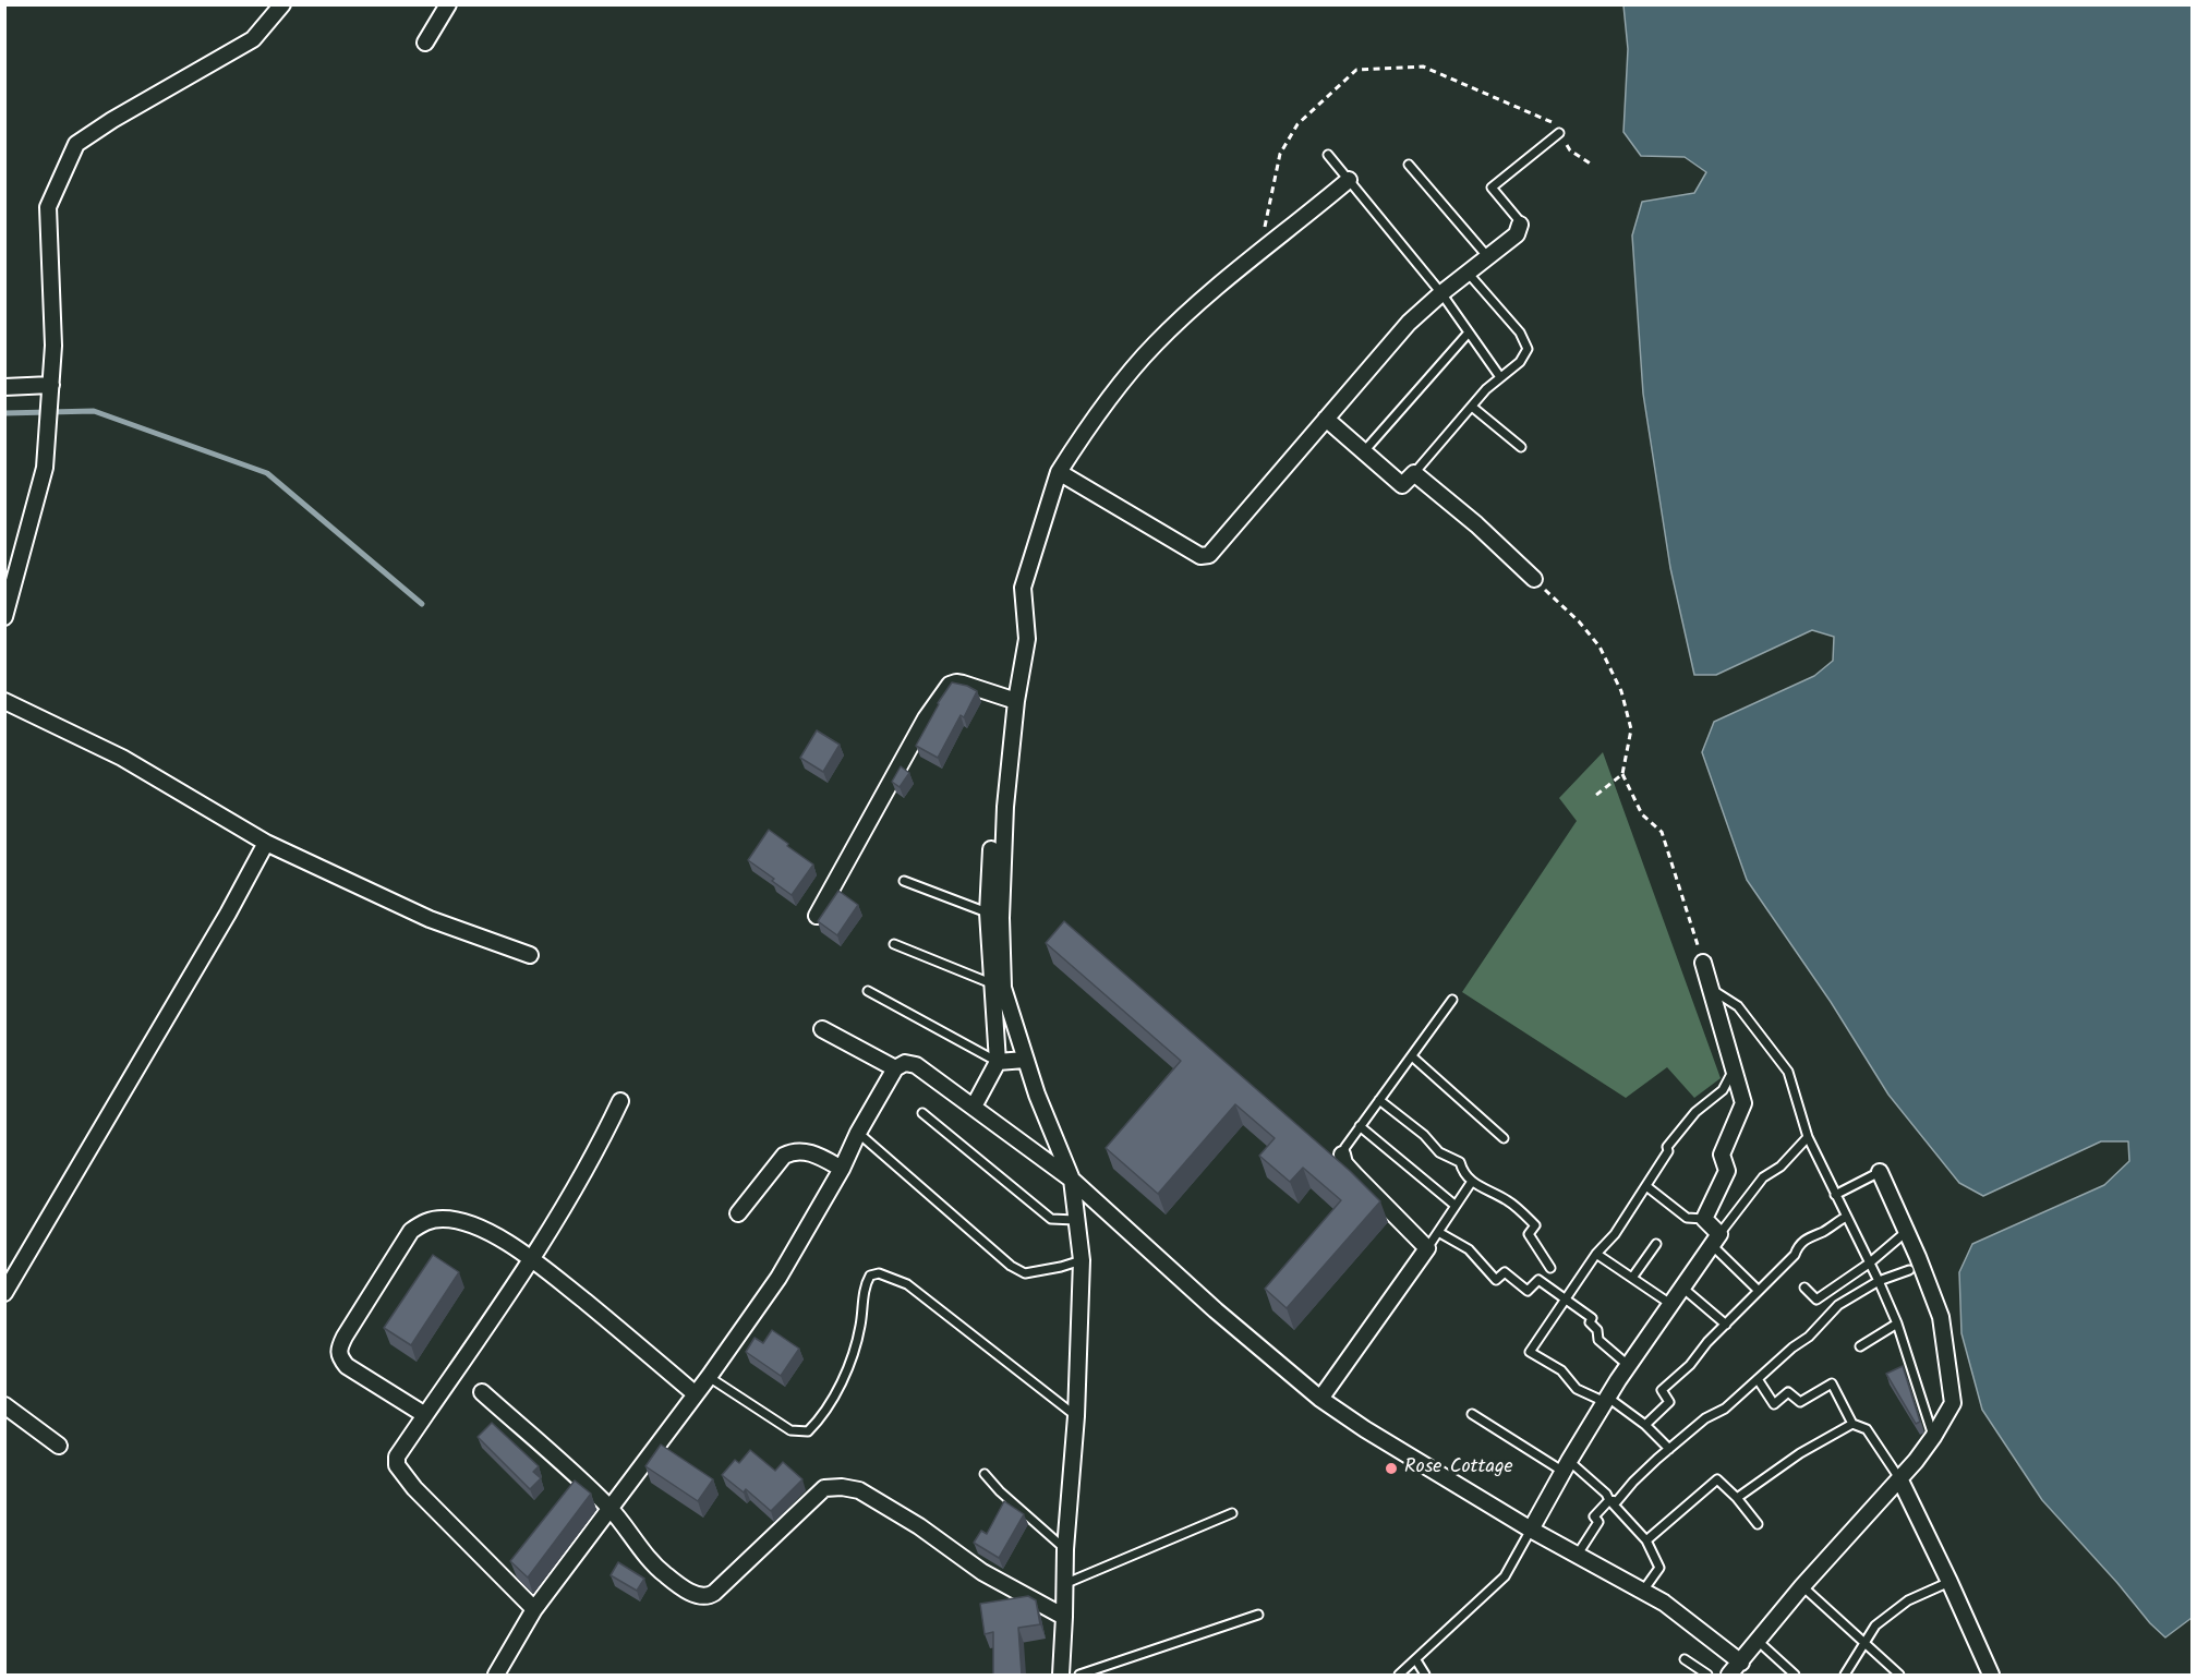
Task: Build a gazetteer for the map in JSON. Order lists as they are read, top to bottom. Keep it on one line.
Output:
{"places":["Rose Cottage"]}
